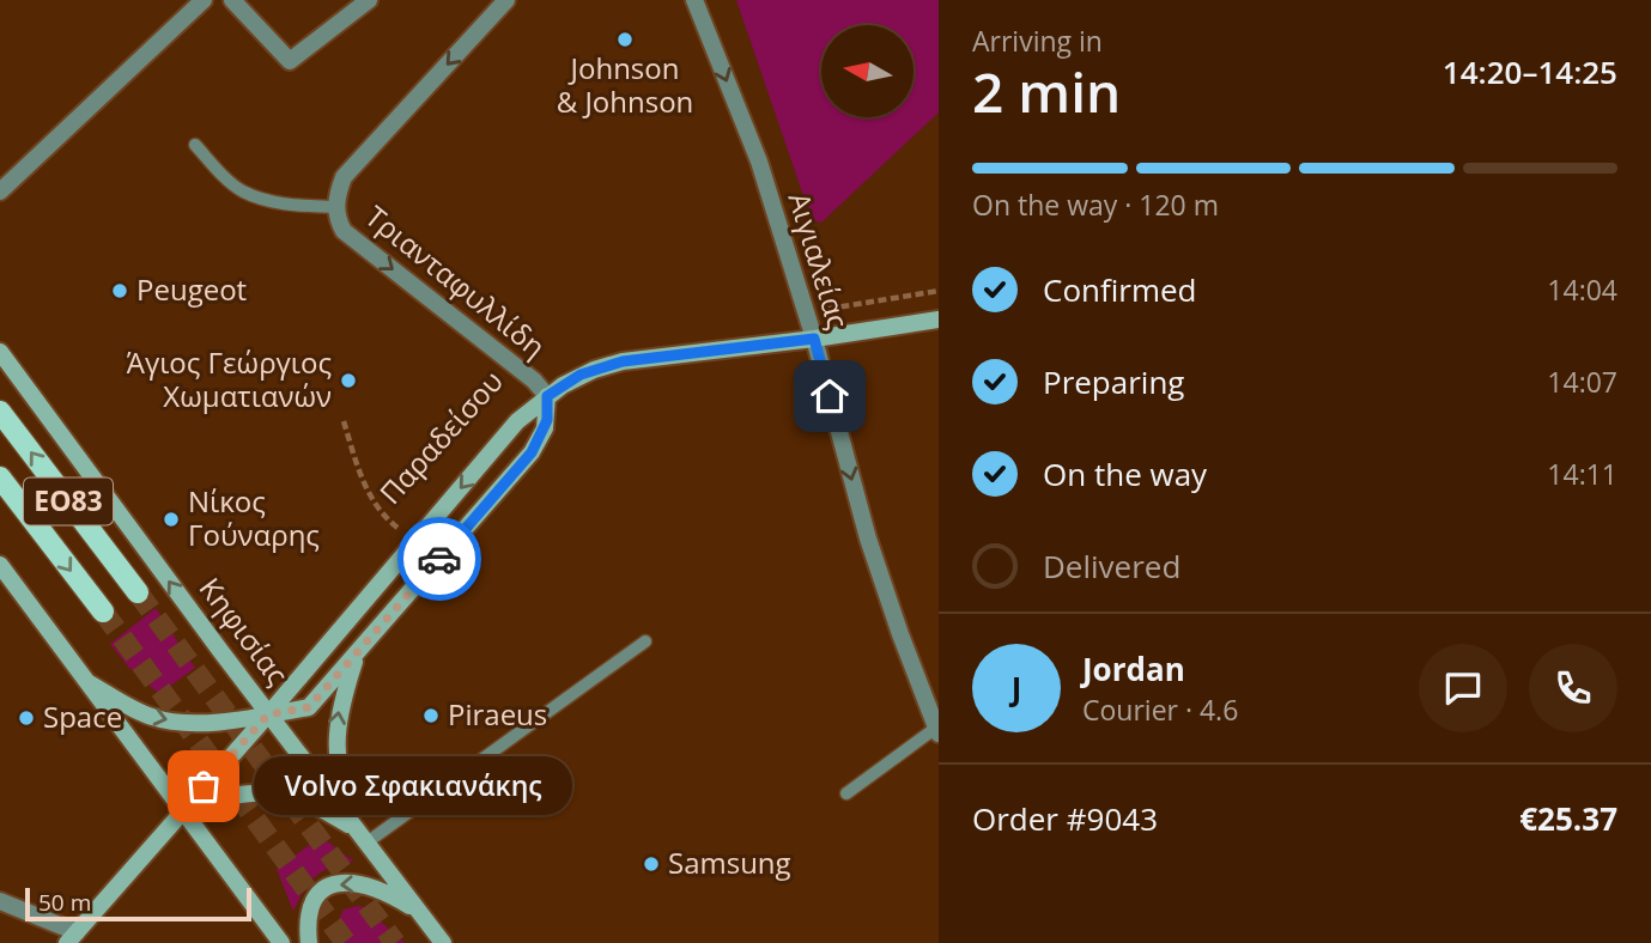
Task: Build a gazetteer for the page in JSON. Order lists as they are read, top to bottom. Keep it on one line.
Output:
{"streets":{"main road":["Παραδείσου","ΕΟ83","Κηφισίας"],"street":["Αιγιαλείας","Τριανταφυλλίδη"]},"crossings":[["Αιγιαλείας","Παραδείσου"],["Τριανταφυλλίδη","Παραδείσου"],["Παραδείσου","Κηφισίας"]],"one_way":["Αιγιαλείας","Τριανταφυλλίδη"],"places":["Johnson & Johnson","Peugeot","Άγιος Γεώργιος Χωματιανών","Νίκος Γούναρης","Piraeus","Space","Volvo Σφακιανάκης","Samsung"],"scale_bar":"50 m","north":"left","page":{"heading":["2 min","Arriving in","14:20–14:25"],"panel":["Jordan","Courier · 4.6","Order #9043","€25.37"],"bar":"On the way · 120 m","list":[["Confirmed","14:04"],["Preparing","14:07"],["On the way","14:11"],"Delivered"],"round":"J","bubble":"Volvo Σφακιανάκης","scale":"50 m"}}
